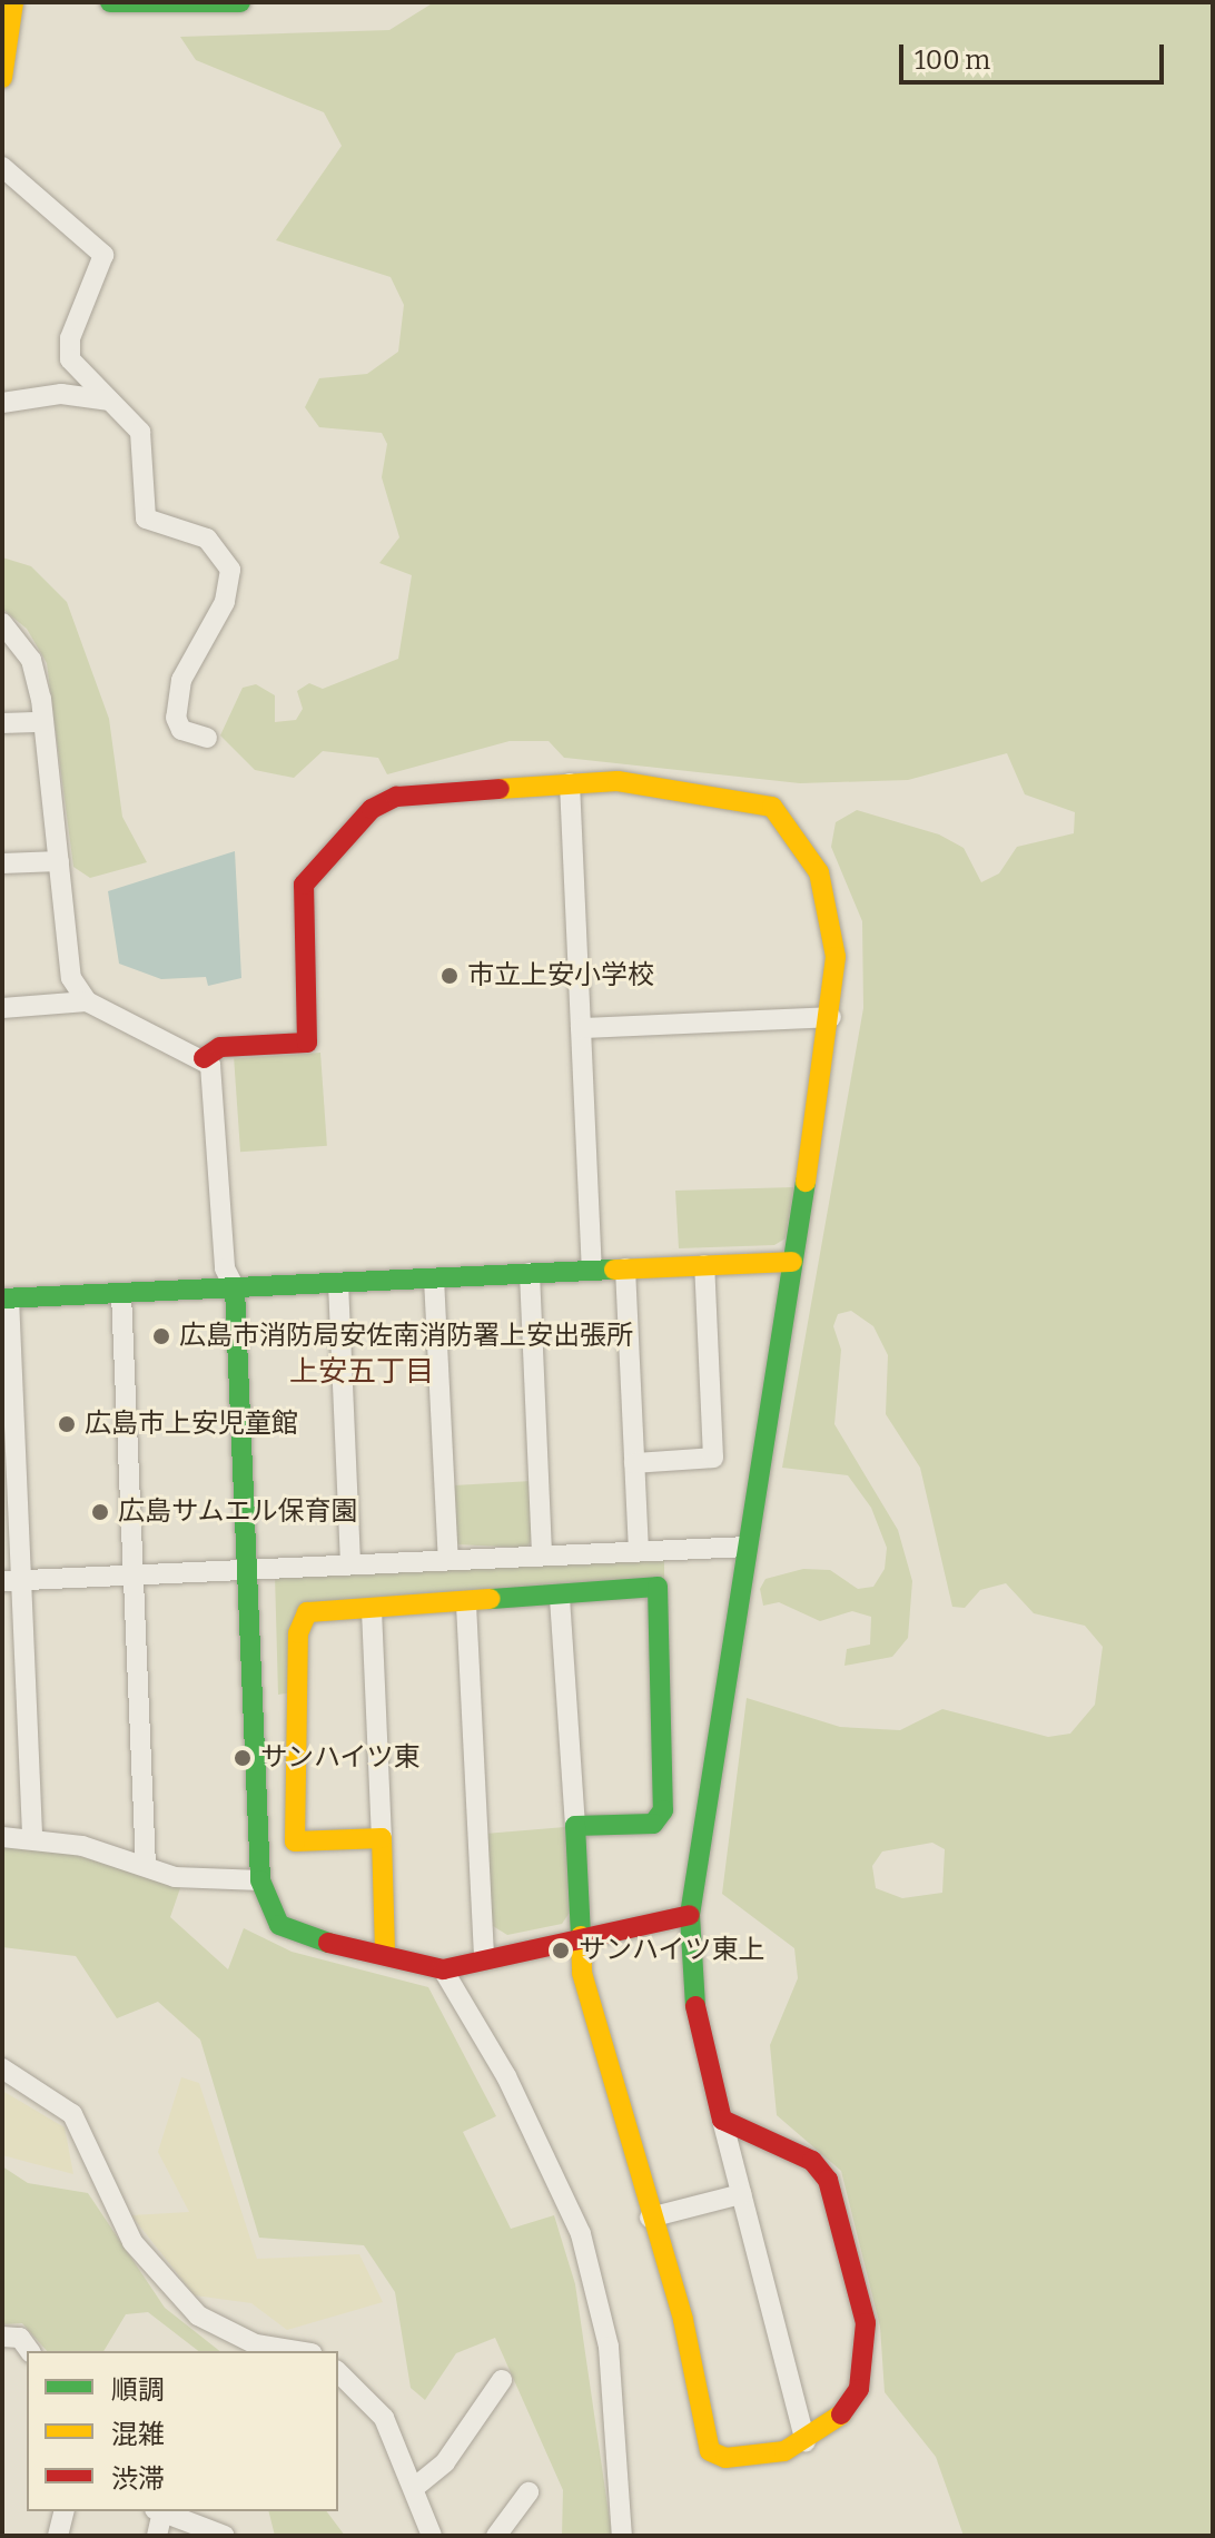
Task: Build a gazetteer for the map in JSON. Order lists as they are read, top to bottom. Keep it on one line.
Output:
{"districts":["上安五丁目"],"places":["市立上安小学校","広島市消防局安佐南消防署上安出張所","広島市上安児童館","広島サムエル保育園","サンハイツ東","サンハイツ東上"],"legend":["順調","混雑","渋滞"],"scale_bar":"100 m"}
